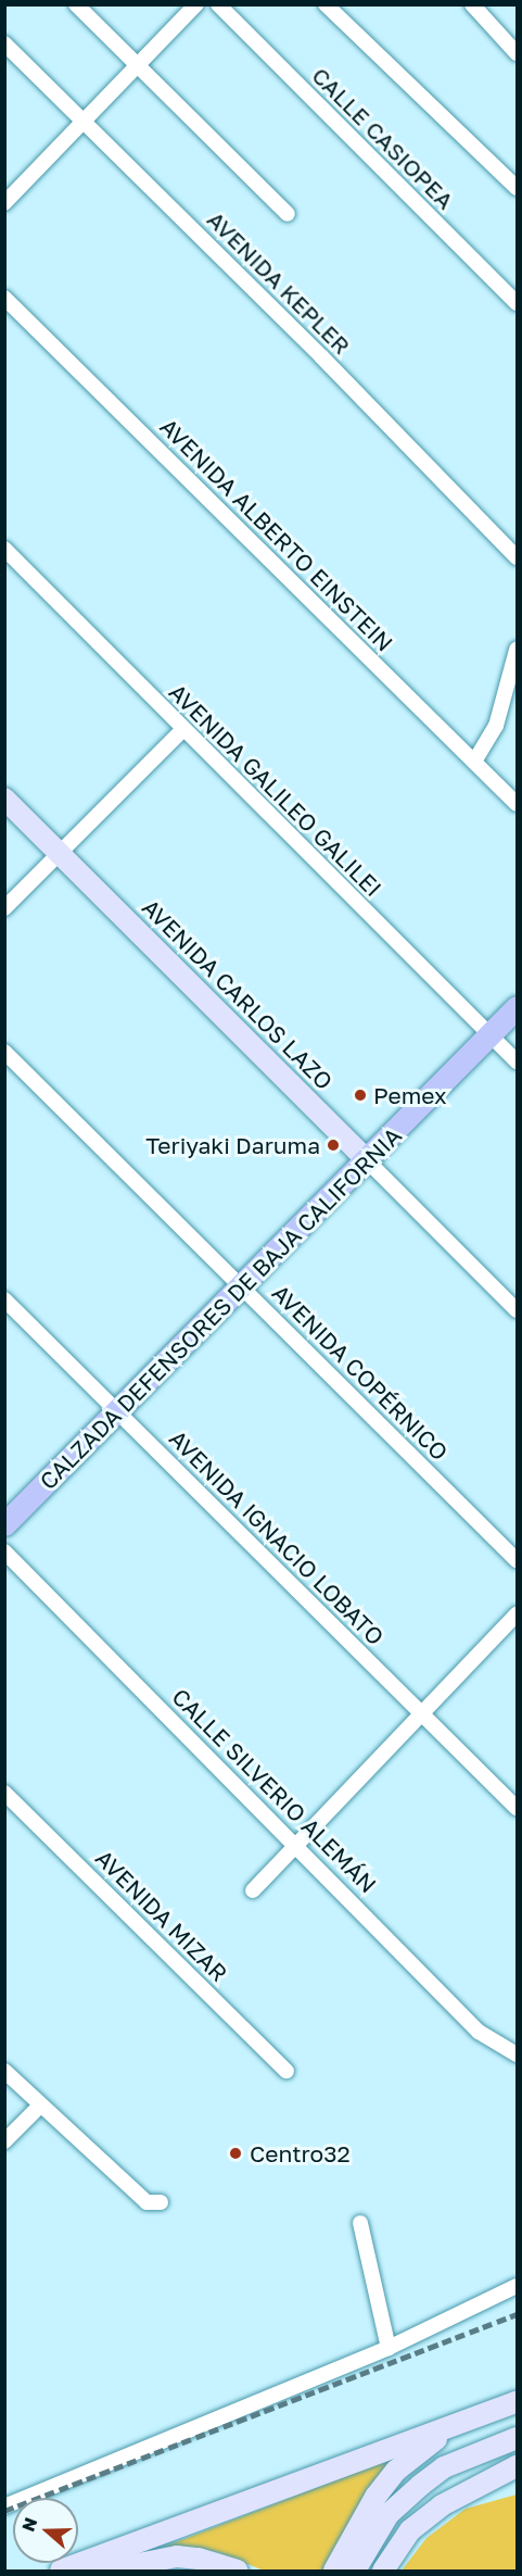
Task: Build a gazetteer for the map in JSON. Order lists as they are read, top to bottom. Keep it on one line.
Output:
{"streets":{"main road":["AVENIDA CARLOS LAZO","CALZADA DEFENSORES DE BAJA CALIFORNIA"],"street":["CALLE CASIOPEA","AVENIDA KEPLER","AVENIDA ALBERTO EINSTEIN","AVENIDA GALILEO GALILEI","AVENIDA COPÉRNICO","AVENIDA IGNACIO LOBATO","CALLE SILVERIO ALEMÁN","AVENIDA MIZAR"]},"crossings":[["AVENIDA GALILEO GALILEI","CALZADA DEFENSORES DE BAJA CALIFORNIA"],["AVENIDA CARLOS LAZO","CALZADA DEFENSORES DE BAJA CALIFORNIA"],["CALZADA DEFENSORES DE BAJA CALIFORNIA","AVENIDA COPÉRNICO"],["CALZADA DEFENSORES DE BAJA CALIFORNIA","AVENIDA IGNACIO LOBATO"]],"places":["Pemex","Teriyaki Daruma","Centro32"],"north":"left"}
